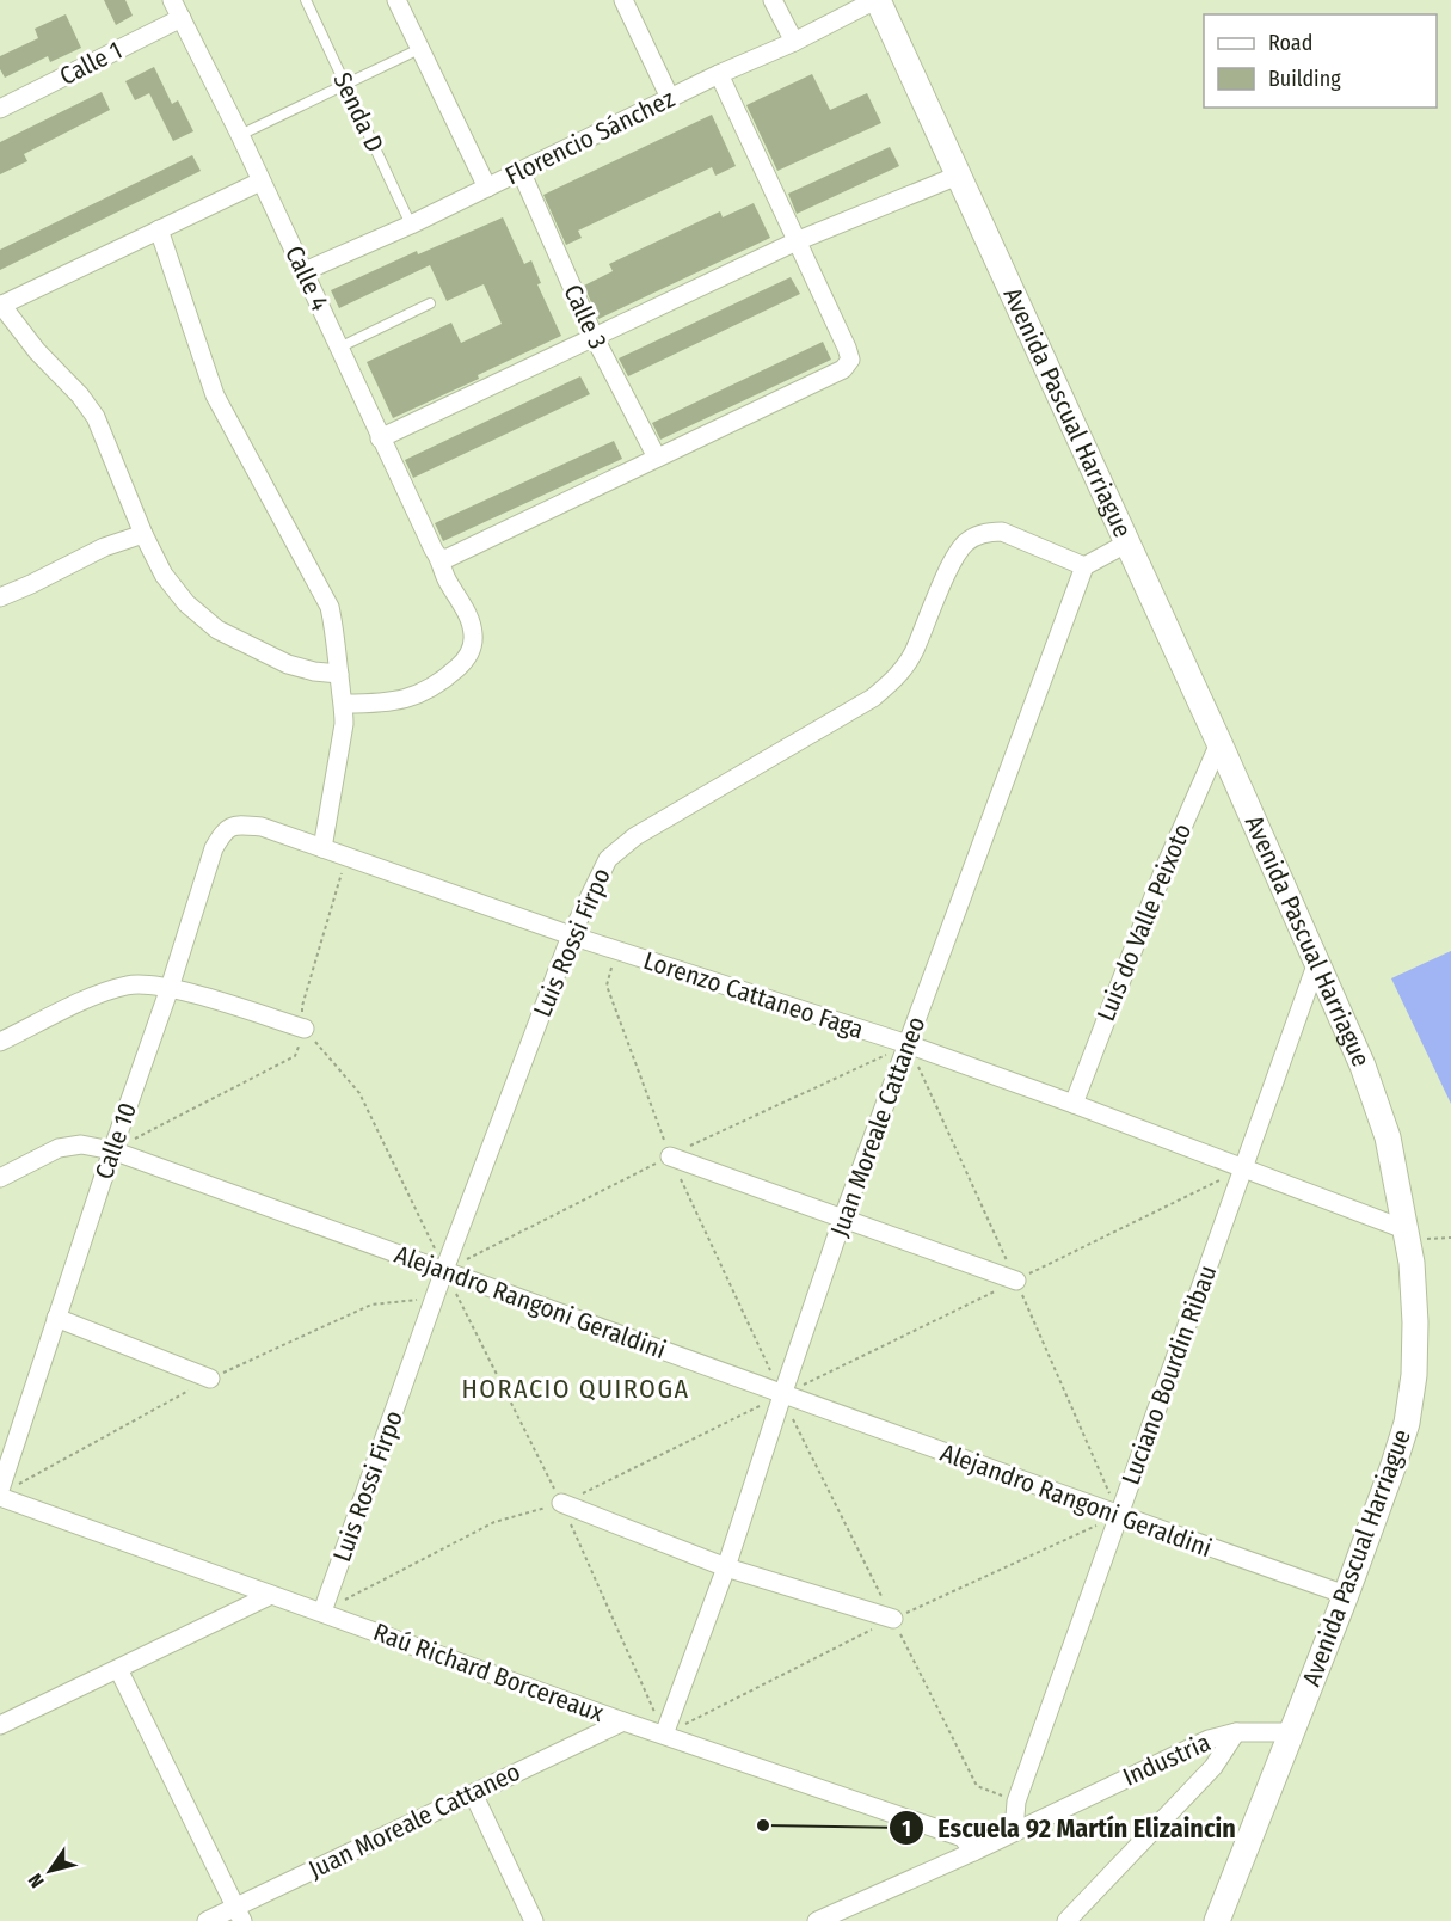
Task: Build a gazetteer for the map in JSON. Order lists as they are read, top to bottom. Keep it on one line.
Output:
{"streets":{"street":["Calle 1","Florencio Sánchez","Calle 4","Calle 3","Avenida Pascual Harriague","Luis do Valle Peixoto","Luis Rossi Firpo","Lorenzo Cattaneo Faga","Juan Moreale Cattaneo","Calle 10","Alejandro Rangoni Geraldini","Luciano Bourdin Ribau","Raú Richard Borcereaux","Industria"],"lane":["Senda D"]},"crossings":[["Calle 1","Calle 4"],["Senda D","Florencio Sánchez"],["Florencio Sánchez","Calle 4"],["Florencio Sánchez","Calle 3"],["Florencio Sánchez","Avenida Pascual Harriague"],["Avenida Pascual Harriague","Luis do Valle Peixoto"],["Avenida Pascual Harriague","Lorenzo Cattaneo Faga"],["Avenida Pascual Harriague","Alejandro Rangoni Geraldini"],["Avenida Pascual Harriague","Luciano Bourdin Ribau"],["Avenida Pascual Harriague","Industria"],["Luis do Valle Peixoto","Lorenzo Cattaneo Faga"],["Luis Rossi Firpo","Lorenzo Cattaneo Faga"],["Luis Rossi Firpo","Juan Moreale Cattaneo"],["Luis Rossi Firpo","Alejandro Rangoni Geraldini"],["Luis Rossi Firpo","Raú Richard Borcereaux"],["Lorenzo Cattaneo Faga","Juan Moreale Cattaneo"],["Lorenzo Cattaneo Faga","Calle 10"],["Lorenzo Cattaneo Faga","Luciano Bourdin Ribau"],["Juan Moreale Cattaneo","Alejandro Rangoni Geraldini"],["Juan Moreale Cattaneo","Raú Richard Borcereaux"],["Calle 10","Alejandro Rangoni Geraldini"],["Calle 10","Raú Richard Borcereaux"],["Alejandro Rangoni Geraldini","Luciano Bourdin Ribau"],["Luciano Bourdin Ribau","Industria"],["Raú Richard Borcereaux","Industria"]],"districts":["HORACIO QUIROGA"],"places":["Escuela 92 Martín Elizaincin"],"legend":["Road","Building"],"north":"bottom left"}
